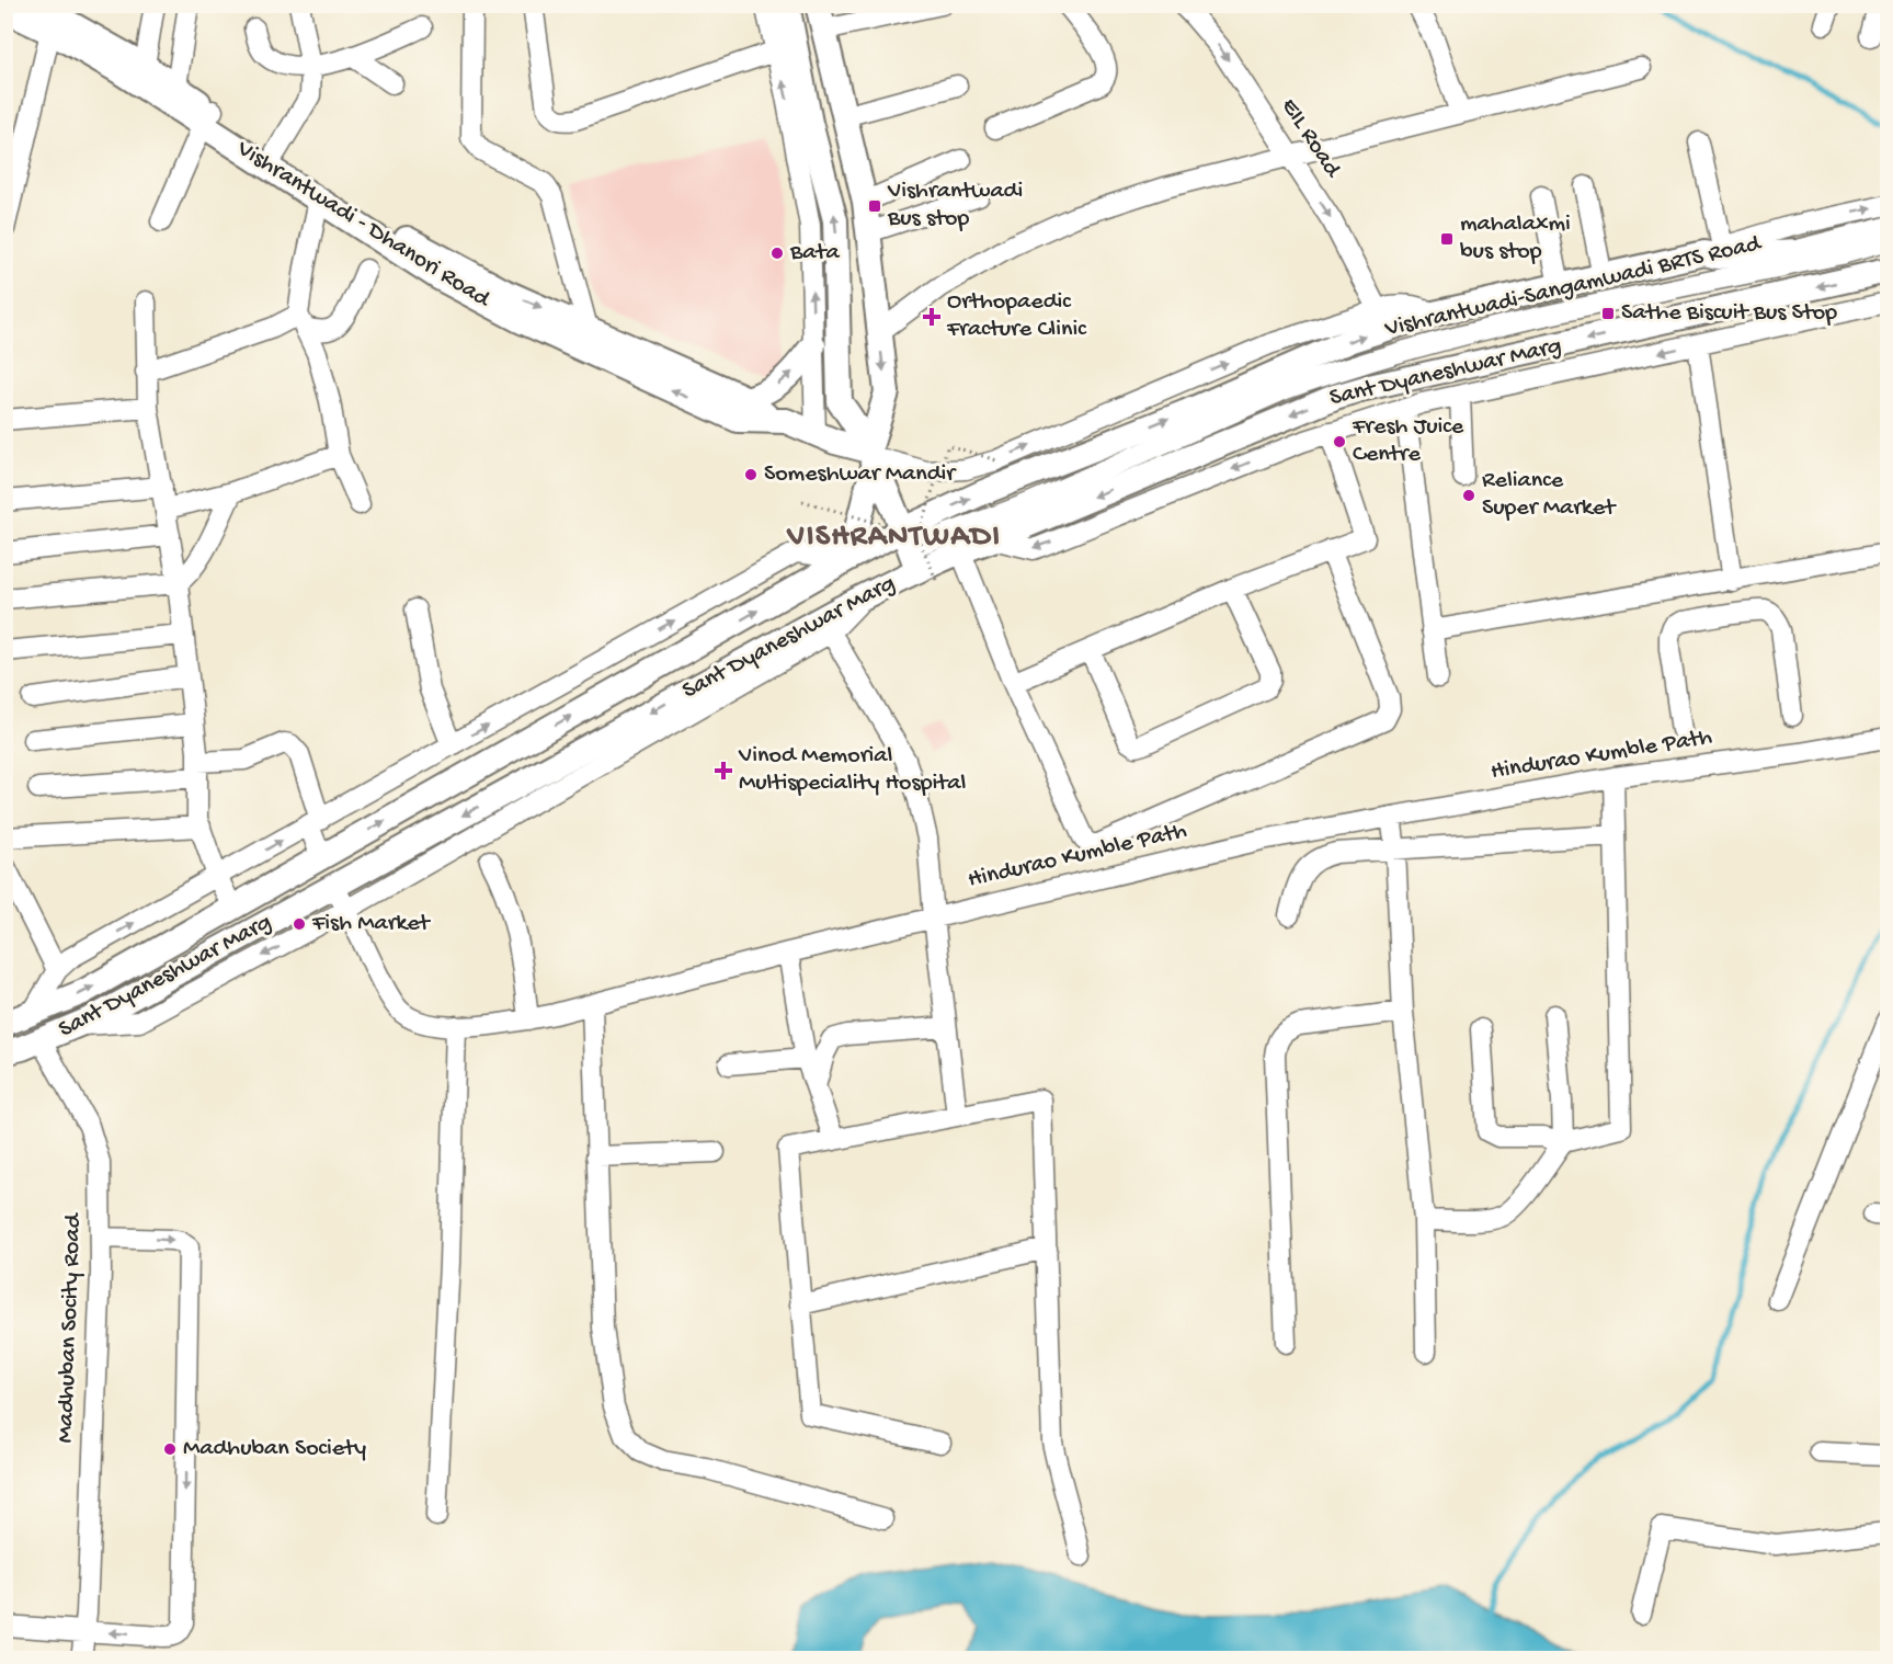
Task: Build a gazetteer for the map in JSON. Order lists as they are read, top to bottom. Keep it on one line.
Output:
{"streets":{"main road":["Vishrantwadi - Dhanori Road","Sant Dyaneshwar Marg"],"street":["EIL Road","Vishrantwadi-Sangamwadi BRTS Road","Hindurao Kumble Path","Madhuban Socity Road"]},"crossings":[["Vishrantwadi-Sangamwadi BRTS Road","Sant Dyaneshwar Marg"],["Sant Dyaneshwar Marg","Hindurao Kumble Path"],["Sant Dyaneshwar Marg","Madhuban Socity Road"]],"one_way":["EIL Road"],"districts":["VISHRANTWADI"],"places":{"transit":["Vishrantwadi Bus stop","mahalaxmi bus stop","Sathe Biscuit Bus Stop"],"other":["Bata","Fresh Juice Centre","Someshwar Mandir","Reliance Super Market","Fish Market","Madhuban Society"],"health":["Orthopaedic Fracture Clinic","Vinod Memorial Multispeciality Hospital"]}}
